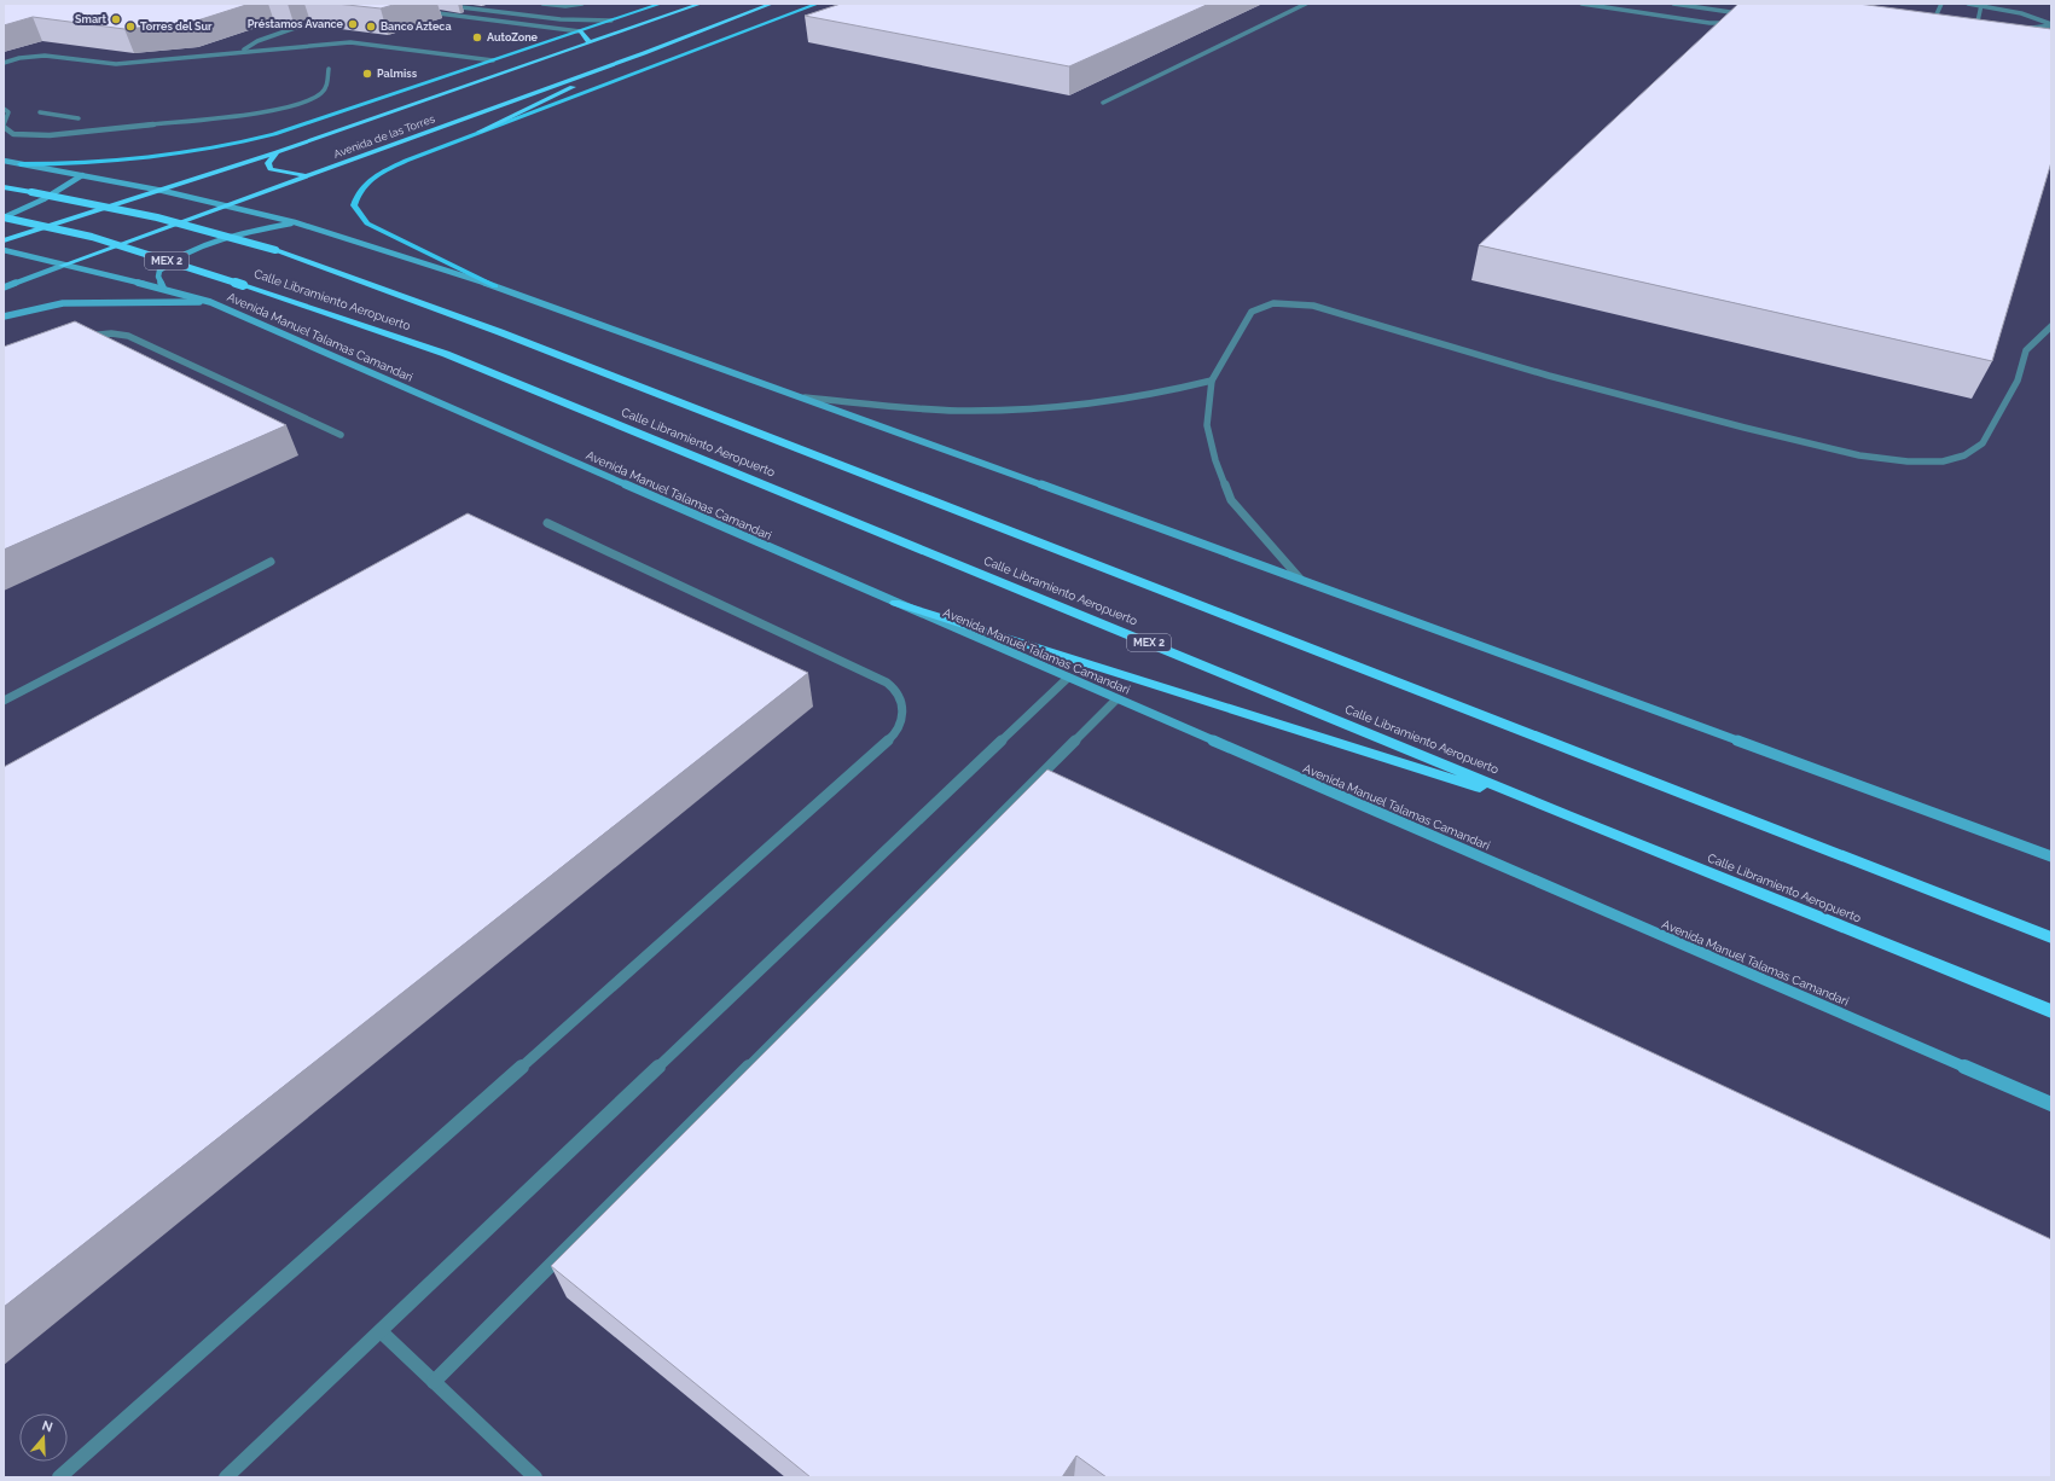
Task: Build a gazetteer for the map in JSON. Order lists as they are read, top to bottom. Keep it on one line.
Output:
{"streets":{"highway":["Avenida de las Torres","MEX 2","Calle Libramiento Aeropuerto"],"main road":["Avenida Manuel Talamas Camandari"]},"crossings":[["Avenida de las Torres","Avenida Manuel Talamas Camandari"]],"places":["Smart","Préstamos Avance","Torres del Sur","Banco Azteca","AutoZone","Palmiss"],"north":"top"}
